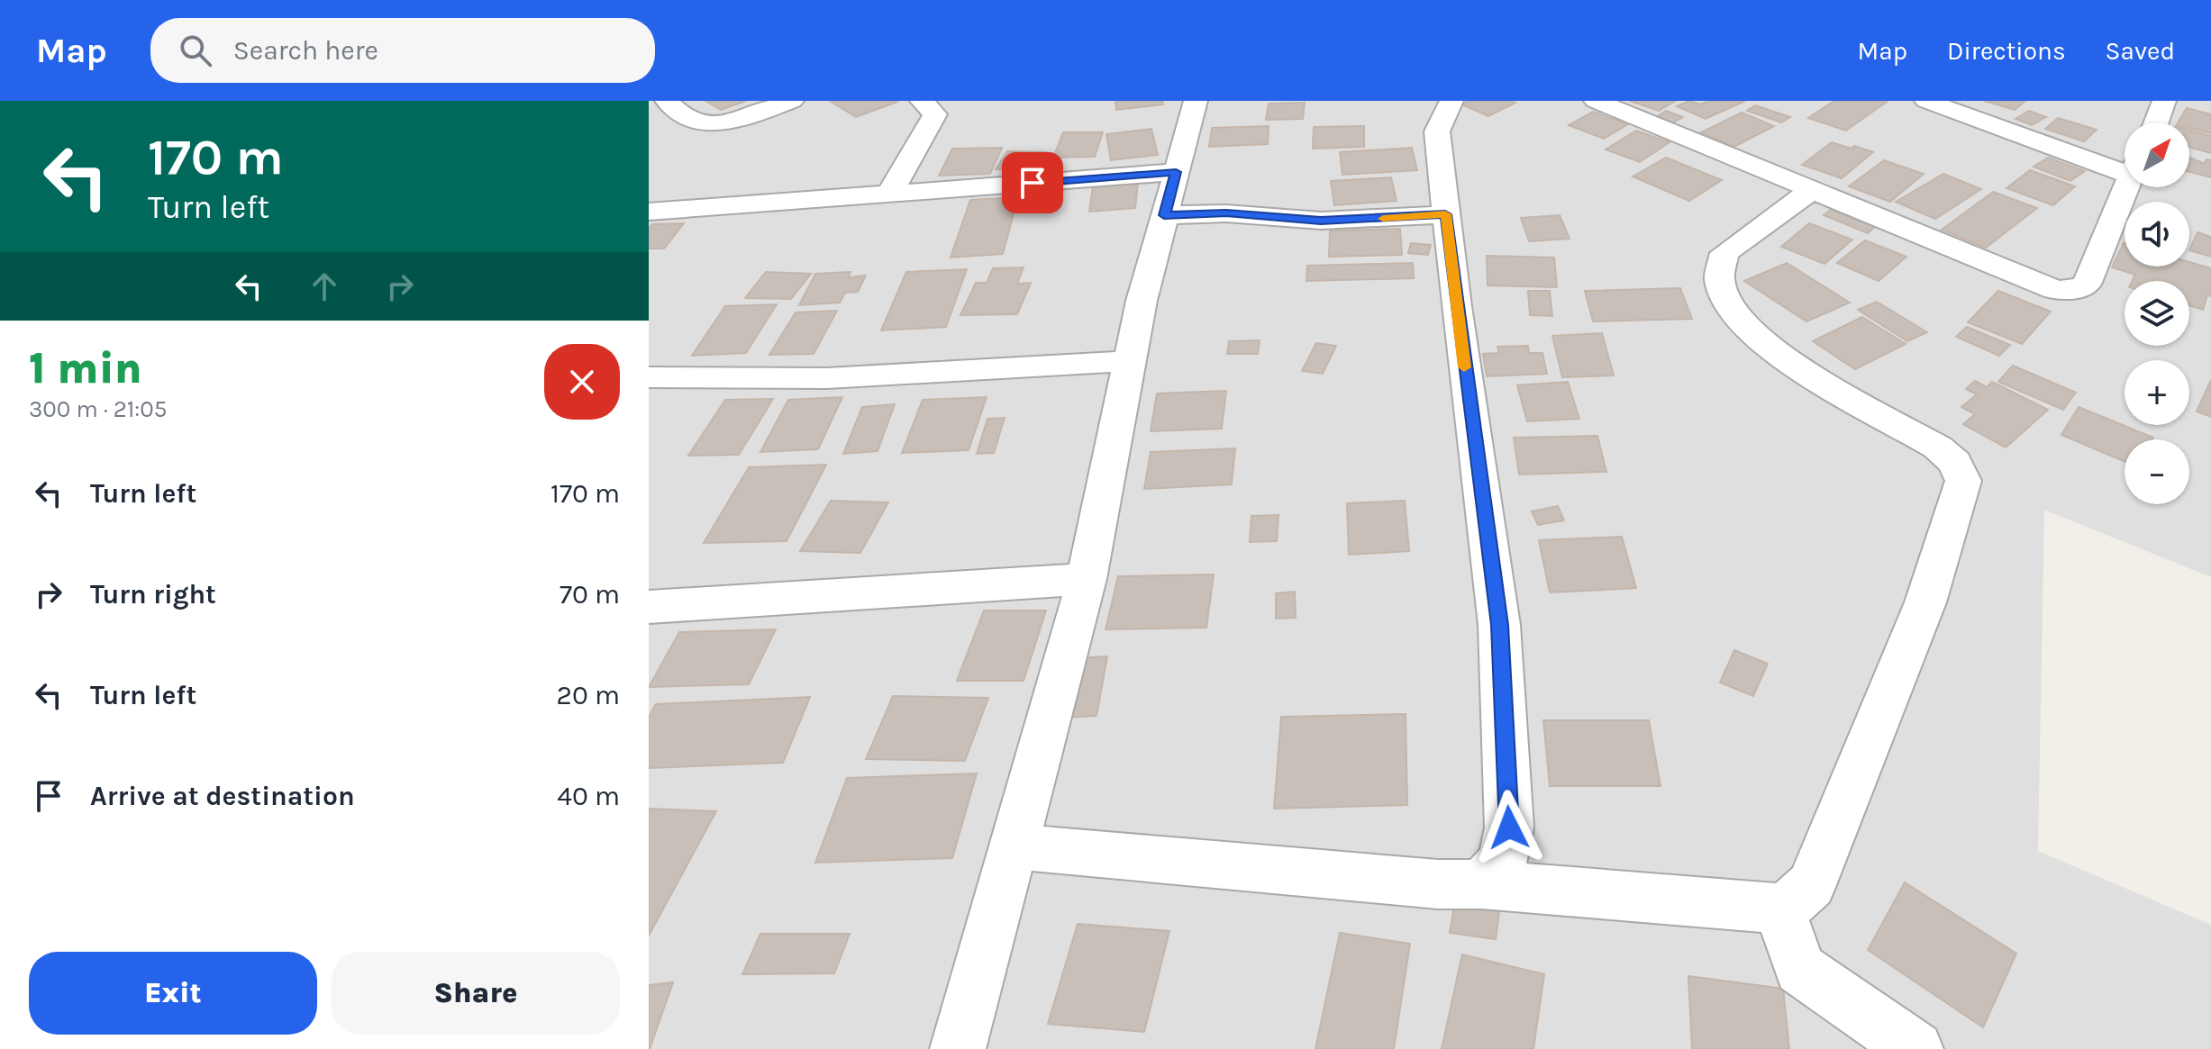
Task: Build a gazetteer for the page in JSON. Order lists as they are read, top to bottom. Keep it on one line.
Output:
{"north":"top right","page":{"header":"Map","search":"Search here","nav":["Map","Directions","Saved"],"turn":["170 m","Turn left"],"map_buttons":["+","−"],"heading":["1 min","300 m · 21:05"],"list":[{"name":"Turn left","value":"170 m"},{"name":"Turn right","value":"70 m"},{"name":"Turn left","value":"20 m"},{"name":"Arrive at destination","value":"40 m"}],"buttons":["Exit","Share"]}}
